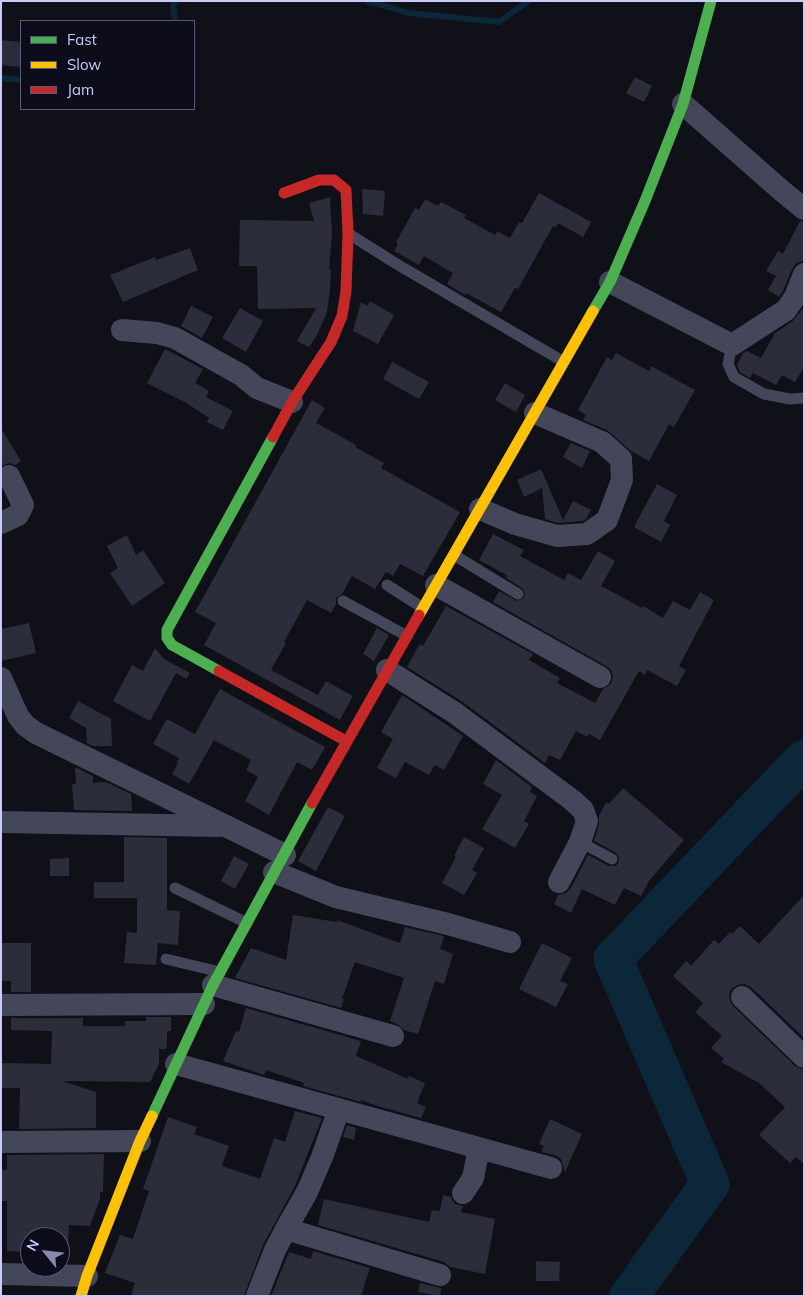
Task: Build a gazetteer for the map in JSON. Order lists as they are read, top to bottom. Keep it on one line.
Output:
{"legend":["Fast","Slow","Jam"],"north":"top left"}
